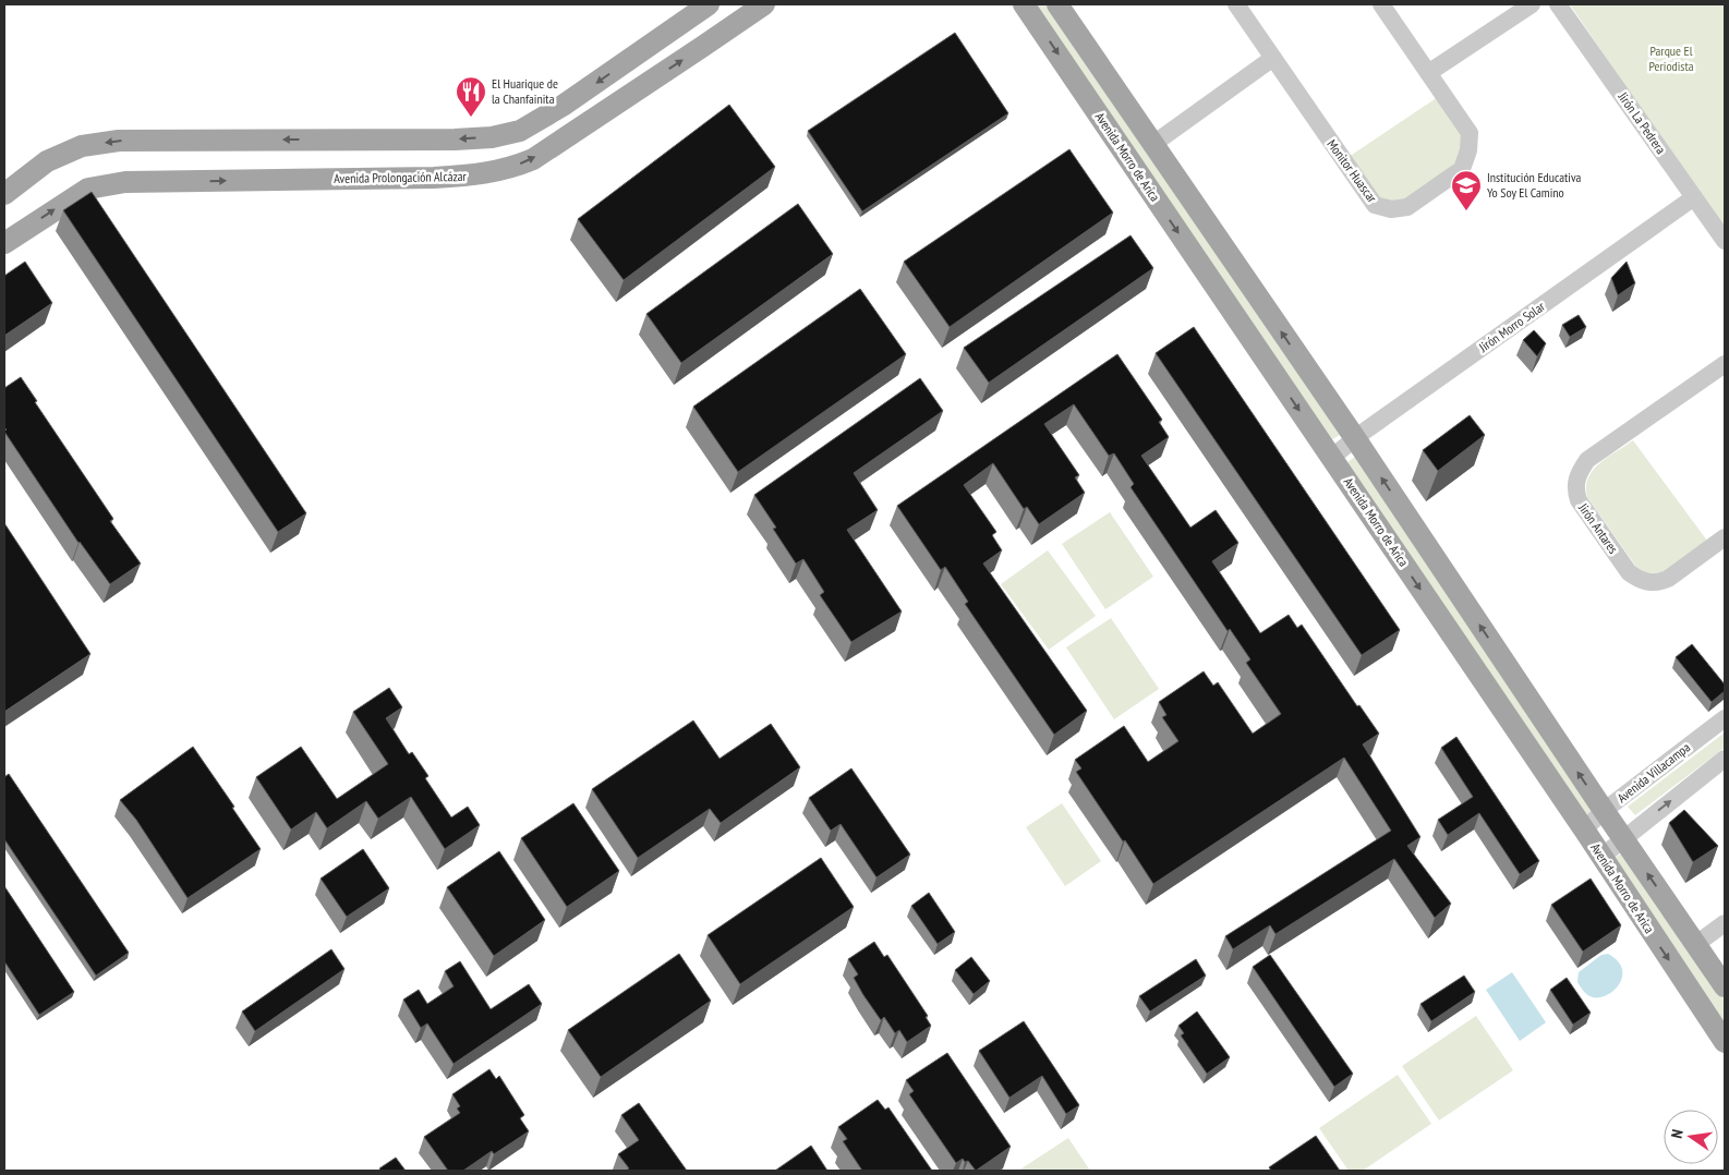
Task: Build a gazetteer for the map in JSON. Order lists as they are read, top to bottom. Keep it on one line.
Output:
{"streets":{"main road":["Avenida Morro de Arica","Avenida Prolongación Alcázar"],"street":["Jirón La Pedrera","Monitor Huascar","Jirón Morro Solar","Jirón Antares","Avenida Villacampa"]},"crossings":[["Jirón La Pedrera","Jirón Morro Solar"],["Avenida Morro de Arica","Jirón Morro Solar"],["Avenida Morro de Arica","Avenida Villacampa"]],"parks":["Parque El Periodista"],"places":{"restaurant":["El Huarique de la Chanfainita"],"school or university":["Institución Educativa Yo Soy El Camino"]},"north":"left"}
